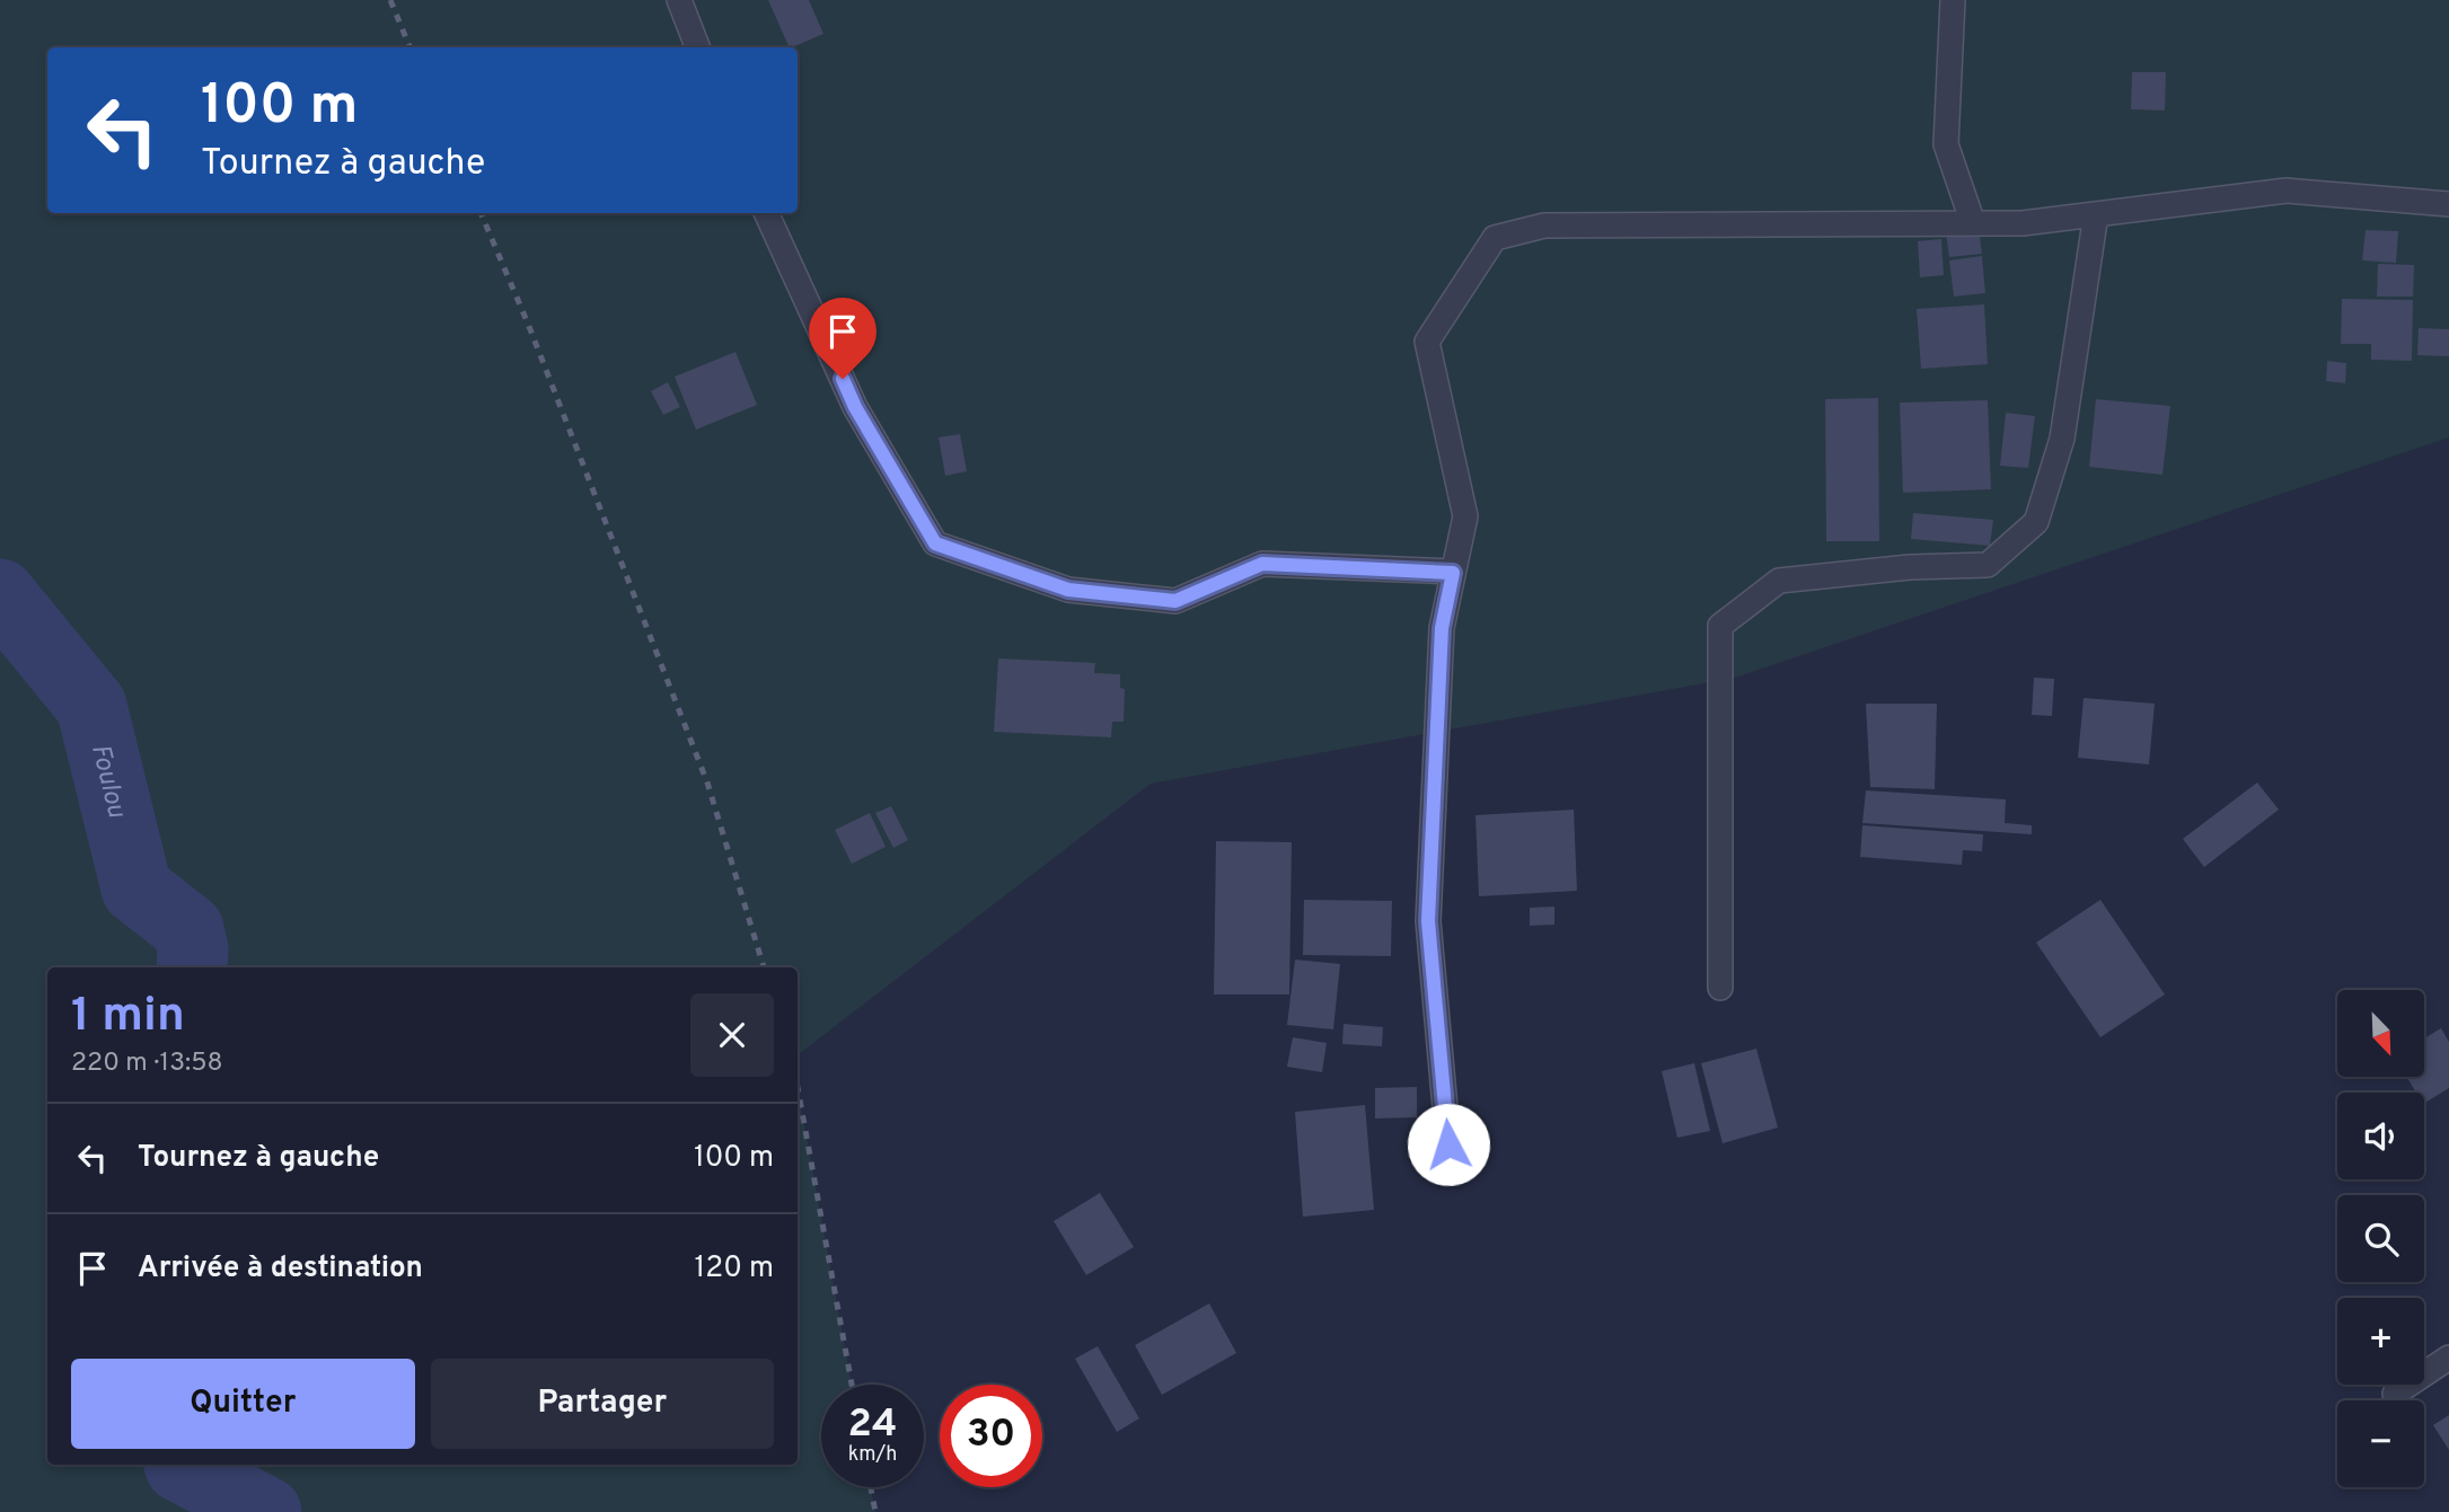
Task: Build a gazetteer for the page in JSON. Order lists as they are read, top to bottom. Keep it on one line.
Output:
{"water":["Foulou"],"north":"bottom right","page":{"turn":["100 m","Tournez à gauche"],"heading":["1 min","220 m · 13:58"],"map_buttons":["+","−"],"list":[{"name":"Tournez à gauche","value":"100 m"},{"name":"Arrivée à destination","value":"120 m"}],"buttons":["Quitter","Partager"],"speed":"24 km/h","limit":"30"}}
